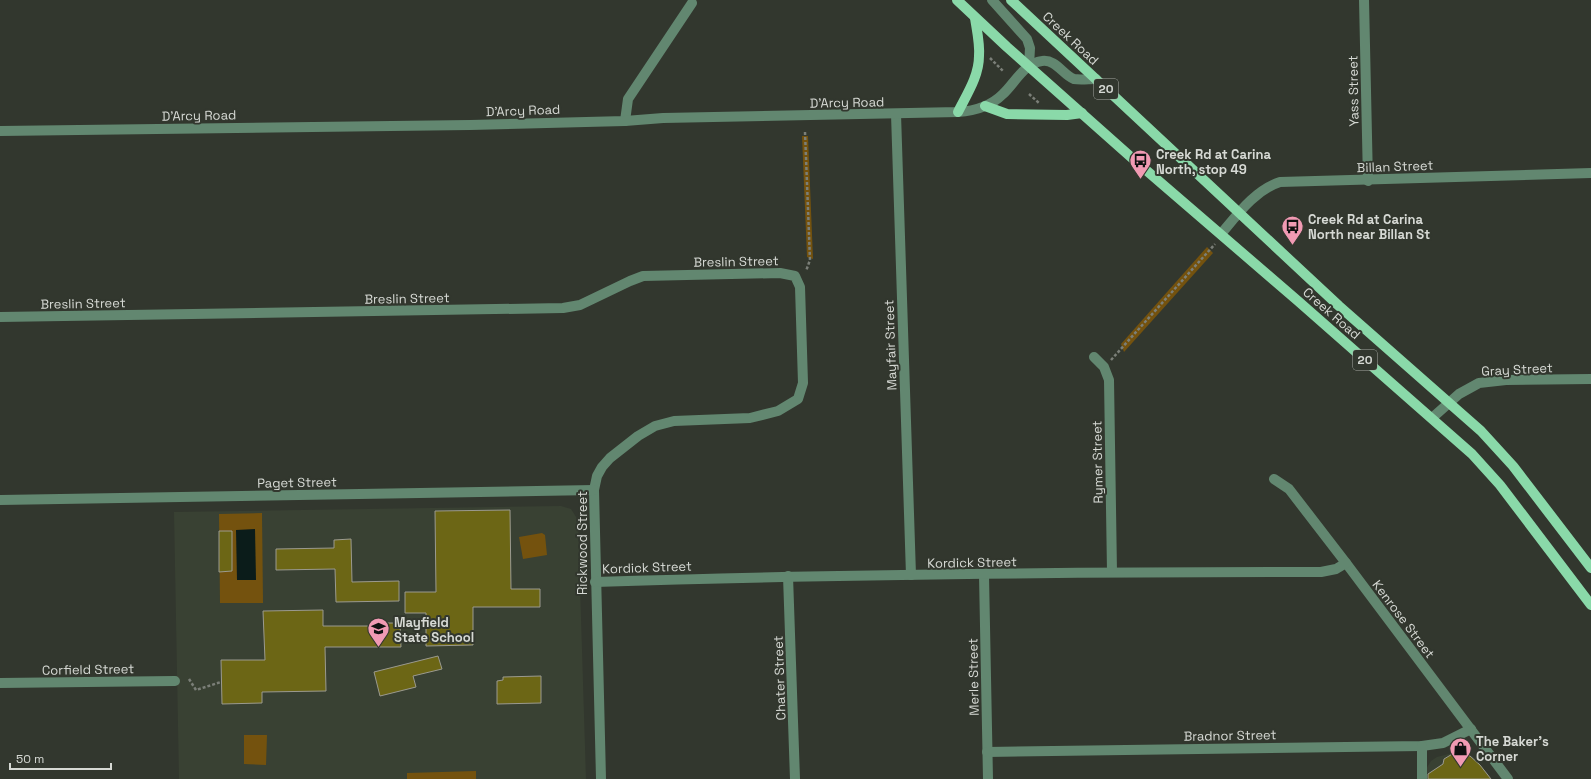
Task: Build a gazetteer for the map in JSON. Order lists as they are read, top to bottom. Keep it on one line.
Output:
{"streets":{"main road":["Creek Road","20"],"street":["Yass Street","D'Arcy Road","Billan Street","Breslin Street","Mayfair Street","Gray Street","Rymer Street","Paget Street","Rickwood Street","Kordick Street","Kenrose Street","Corfield Street","Merle Street","Chater Street","Bradnor Street"]},"crossings":[["Creek Road","D'Arcy Road"],["Creek Road","Billan Street"],["Creek Road","Gray Street"],["Yass Street","Billan Street"],["D'Arcy Road","Mayfair Street"],["Breslin Street","Rickwood Street"],["Mayfair Street","Kordick Street"],["Rymer Street","Kordick Street"],["Paget Street","Rickwood Street"],["Rickwood Street","Kordick Street"],["Kordick Street","Kenrose Street"],["Kordick Street","Merle Street"],["Kordick Street","Chater Street"],["Kenrose Street","Bradnor Street"],["Merle Street","Bradnor Street"]],"places":{"bus stop":["Creek Rd at Carina North, stop 49","Creek Rd at Carina North near Billan St"],"school or university":["Mayfield State School"],"shop":["The Baker's Corner"]},"scale_bar":"50 m"}
